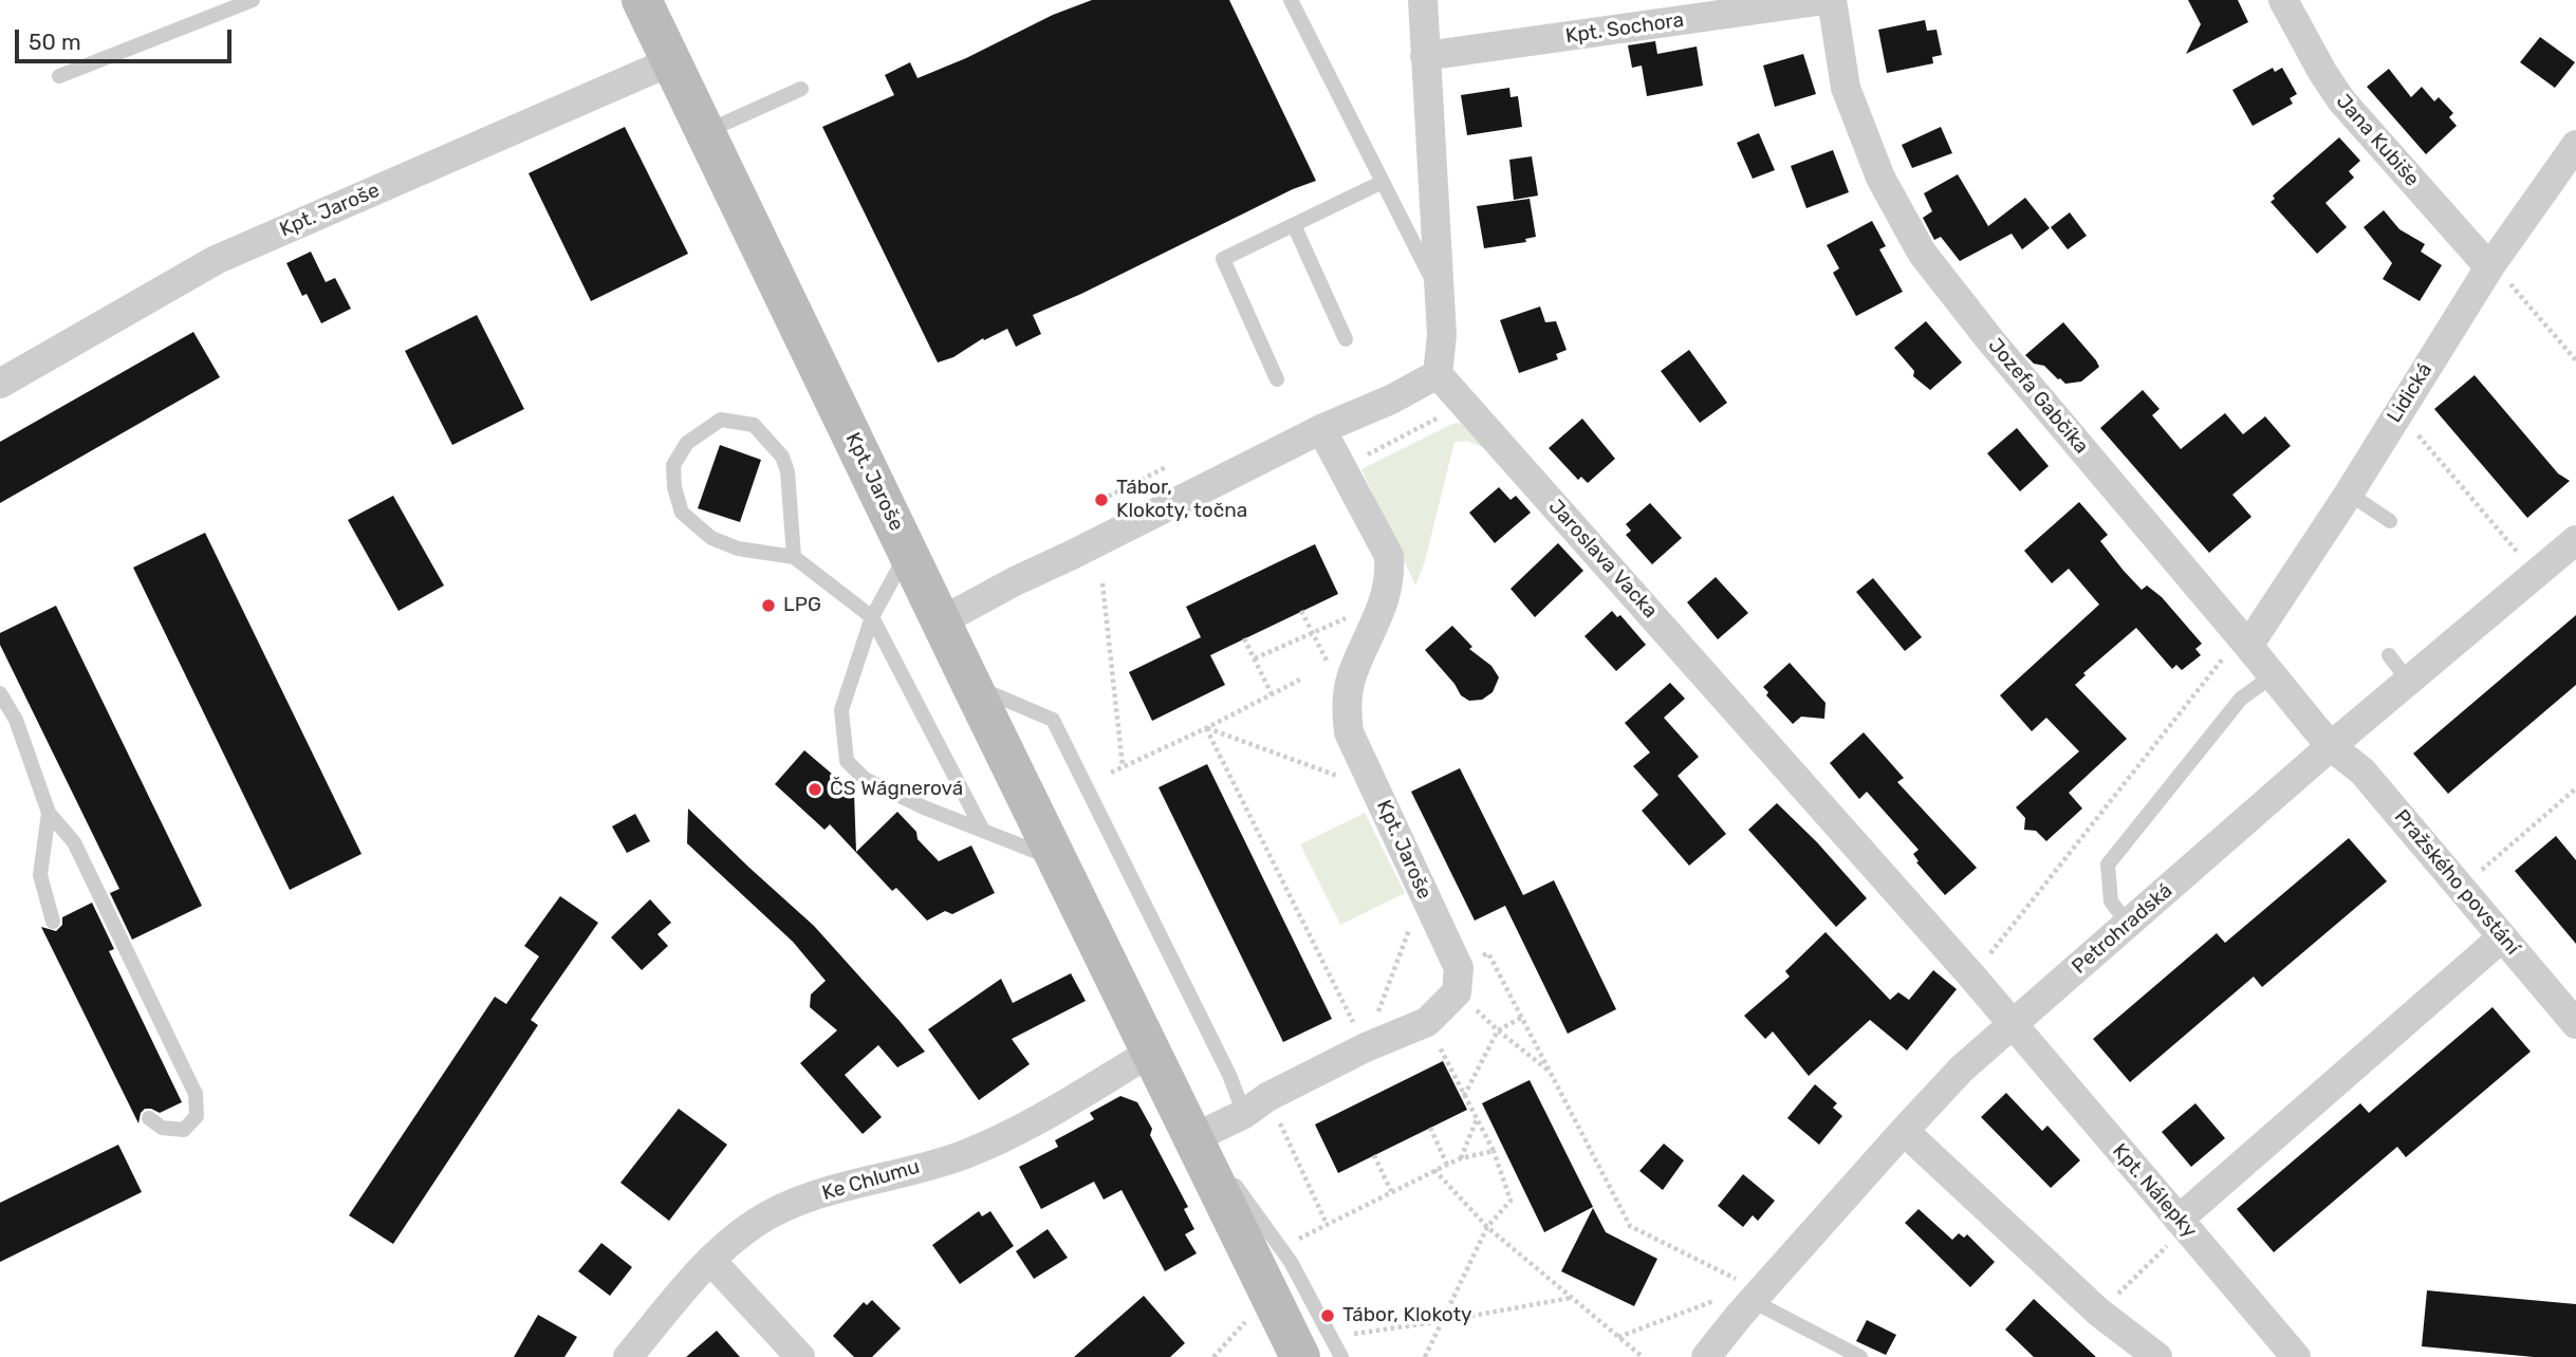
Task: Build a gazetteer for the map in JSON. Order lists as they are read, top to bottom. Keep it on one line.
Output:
{"streets":{"street":["Kpt. Sochora","Jana Kubiše","Kpt. Jaroše","Lidická","Jozefa Gabčíka","Jaroslava Vacka","Pražského povstání","Petrohradská","Ke Chlumu","Kpt. Nálepky"]},"crossings":[["Jana Kubiše","Lidická"],["Kpt. Jaroše","Ke Chlumu"],["Lidická","Jozefa Gabčíka"],["Jozefa Gabčíka","Pražského povstání"],["Jozefa Gabčíka","Petrohradská"],["Jaroslava Vacka","Petrohradská"],["Jaroslava Vacka","Kpt. Nálepky"],["Pražského povstání","Petrohradská"],["Petrohradská","Kpt. Nálepky"]],"places":["Tábor, Klokoty, točna","LPG","ČS Wágnerová","Tábor, Klokoty"],"scale_bar":"50 m"}
